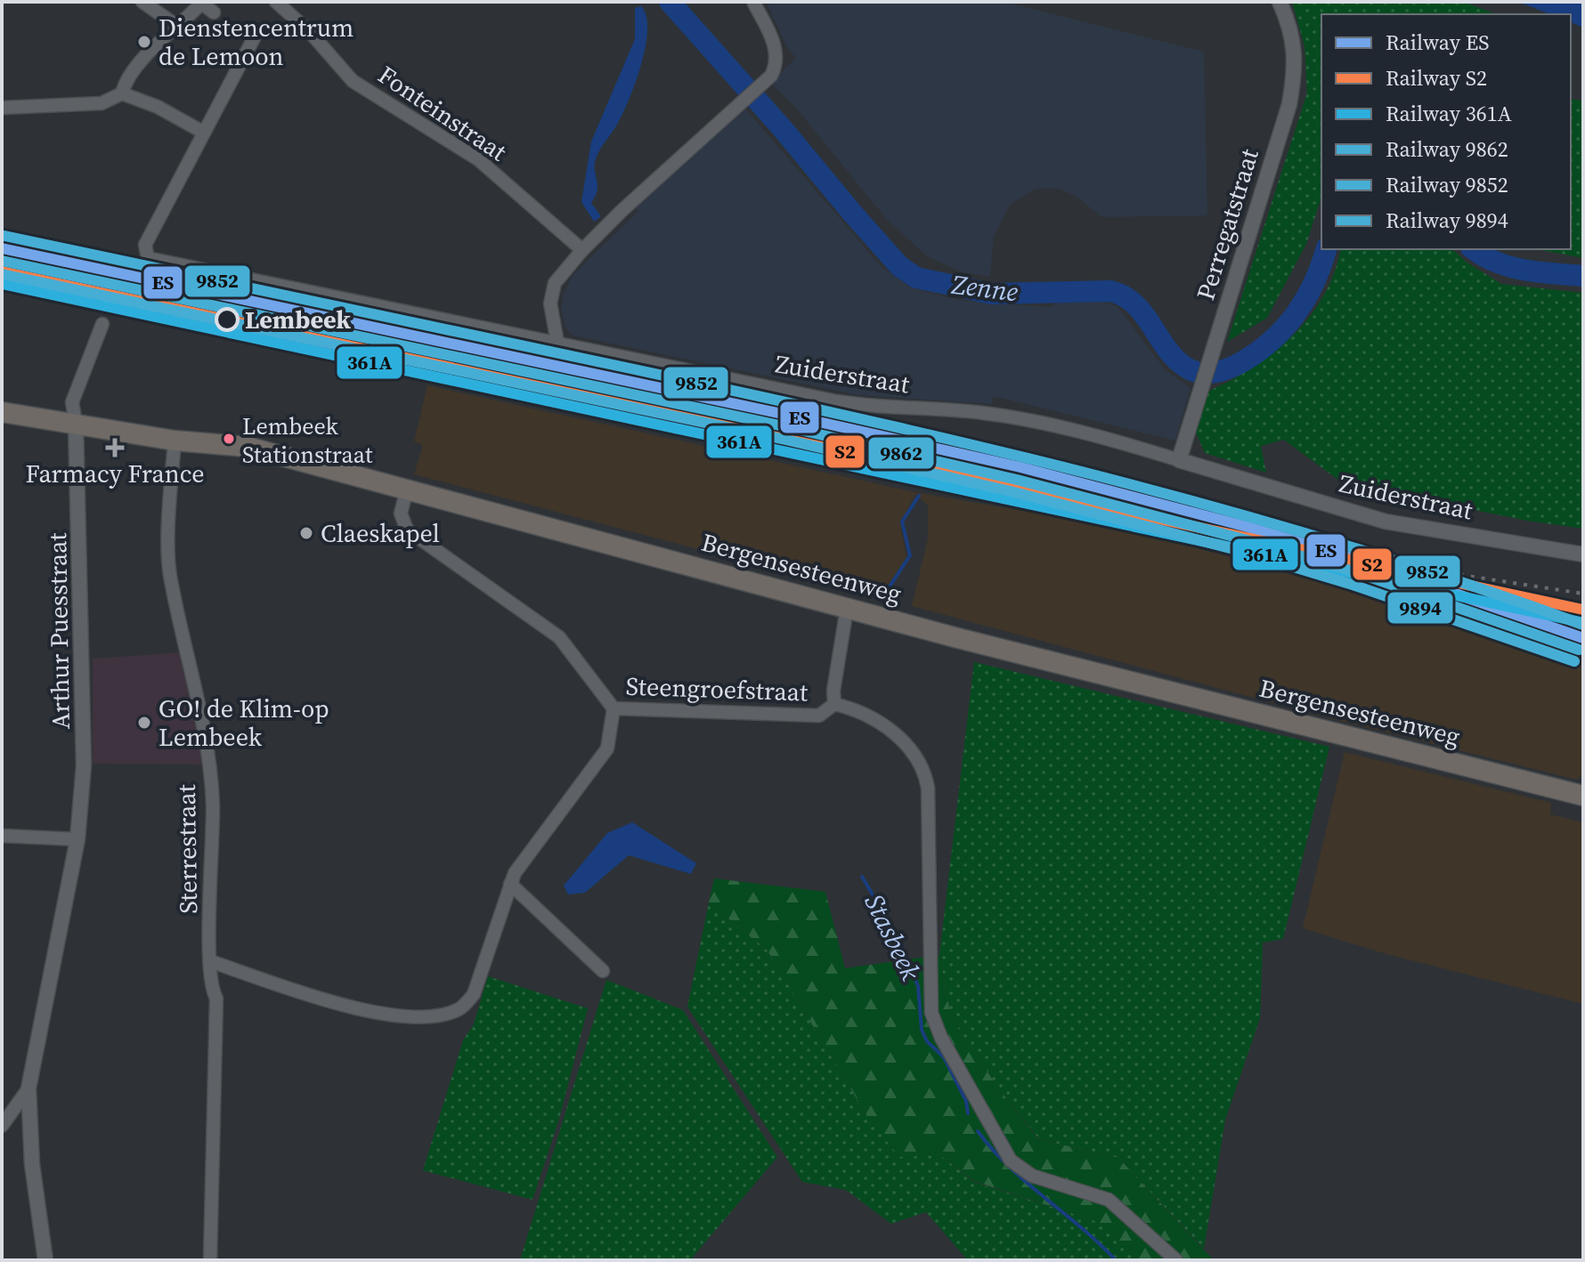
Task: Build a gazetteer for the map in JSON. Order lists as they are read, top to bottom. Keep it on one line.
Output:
{"streets":{"main road":["Bergensesteenweg"],"street":["Fonteinstraat","Perregatstraat","Zuiderstraat","Arthur Puesstraat","Steengroefstraat","Sterrestraat"]},"crossings":[["Perregatstraat","Zuiderstraat"],["Bergensesteenweg","Arthur Puesstraat"],["Bergensesteenweg","Steengroefstraat"],["Bergensesteenweg","Sterrestraat"]],"water":["Zenne","Stasbeek"],"places":{"other":["Dienstencentrum de Lemoon","Lembeek","Lembeek Stationstraat","Claeskapel","GO! de Klim-op Lembeek"],"health":["Farmacy France"]},"lines":["rail line 9852","rail line ES","rail line 9862","rail line S2","rail line 9894","rail line 361A"],"legend":["Railway ES","Railway S2","Railway 361A","Railway 9862","Railway 9852","Railway 9894"]}
